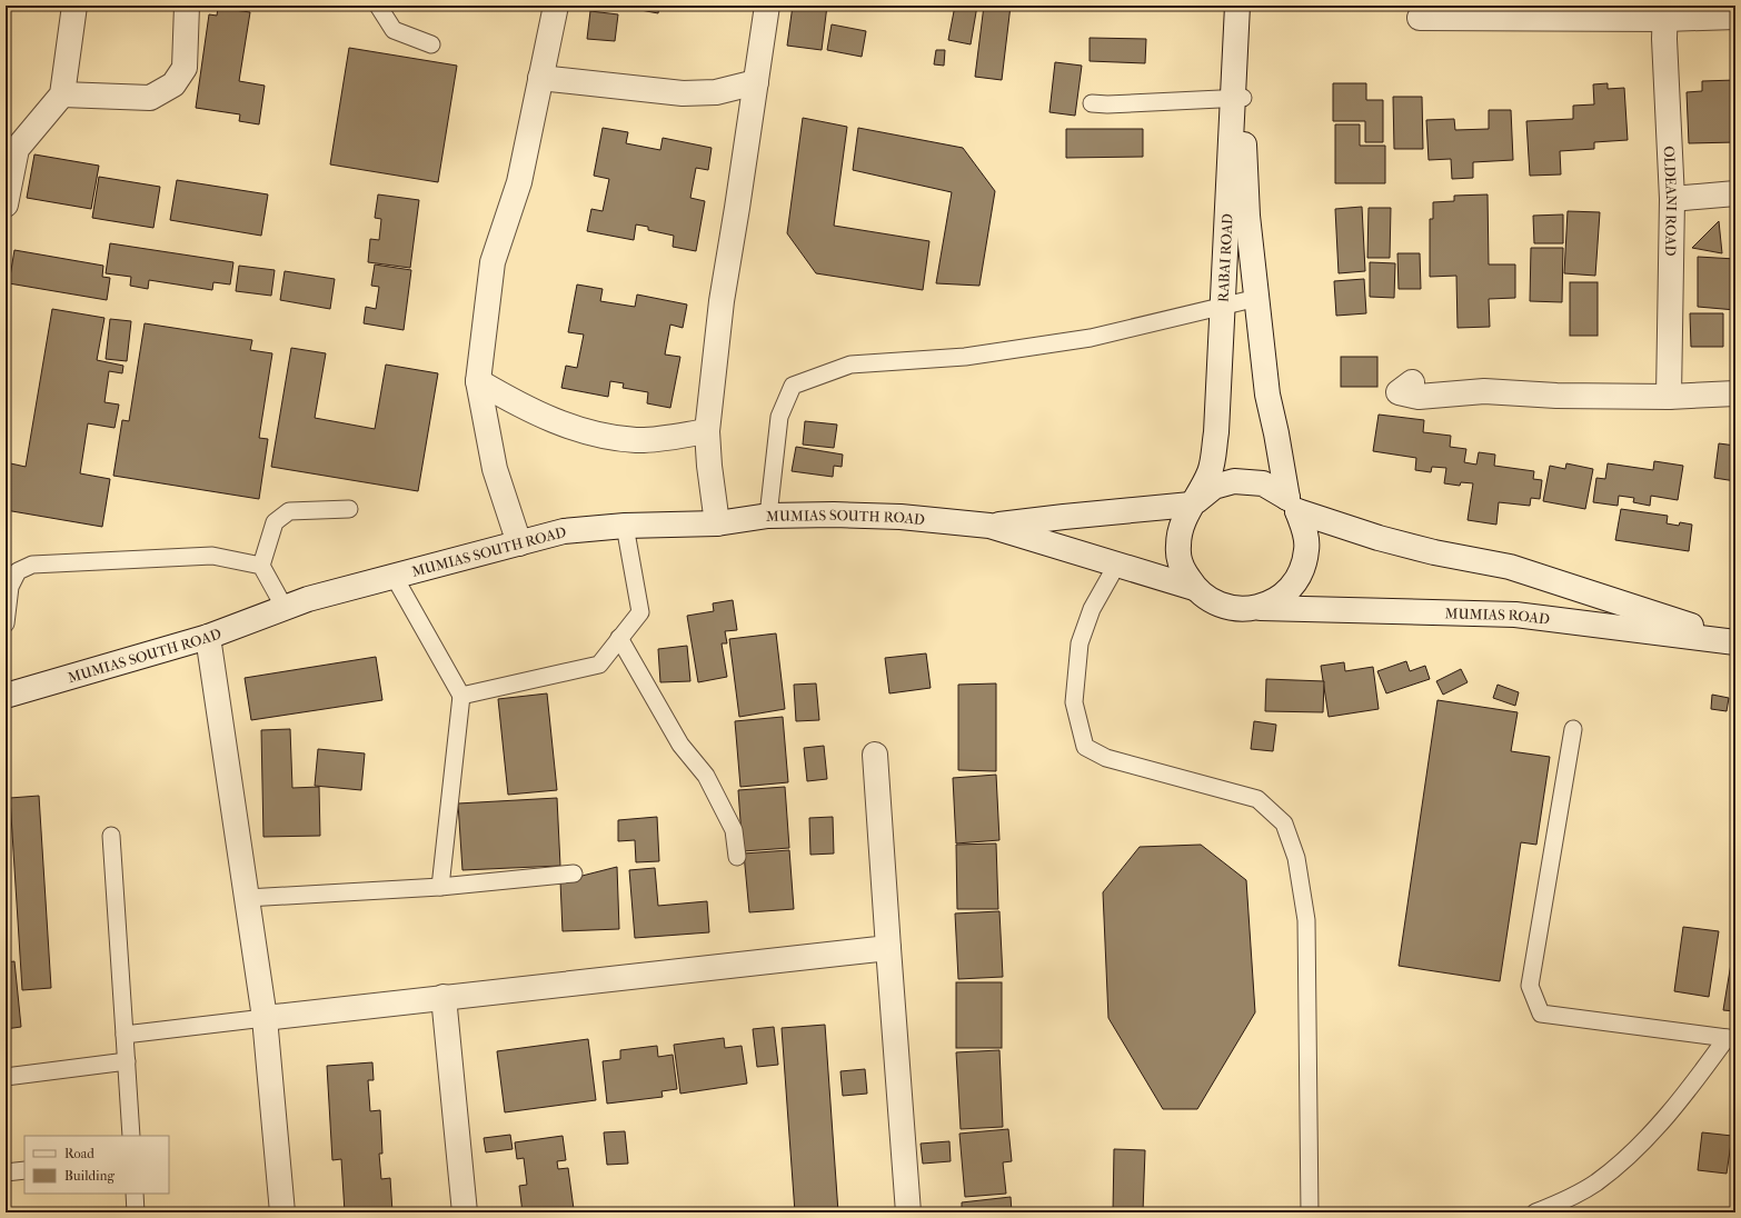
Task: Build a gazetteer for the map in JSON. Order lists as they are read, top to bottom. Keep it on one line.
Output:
{"streets":{"street":["OLDEANI ROAD","RABAI ROAD","MUMIAS SOUTH ROAD","MUMIAS ROAD"]},"crossings":[["RABAI ROAD","MUMIAS SOUTH ROAD"],["RABAI ROAD","MUMIAS ROAD"],["MUMIAS SOUTH ROAD","MUMIAS ROAD"]],"legend":["Road","Building"]}
